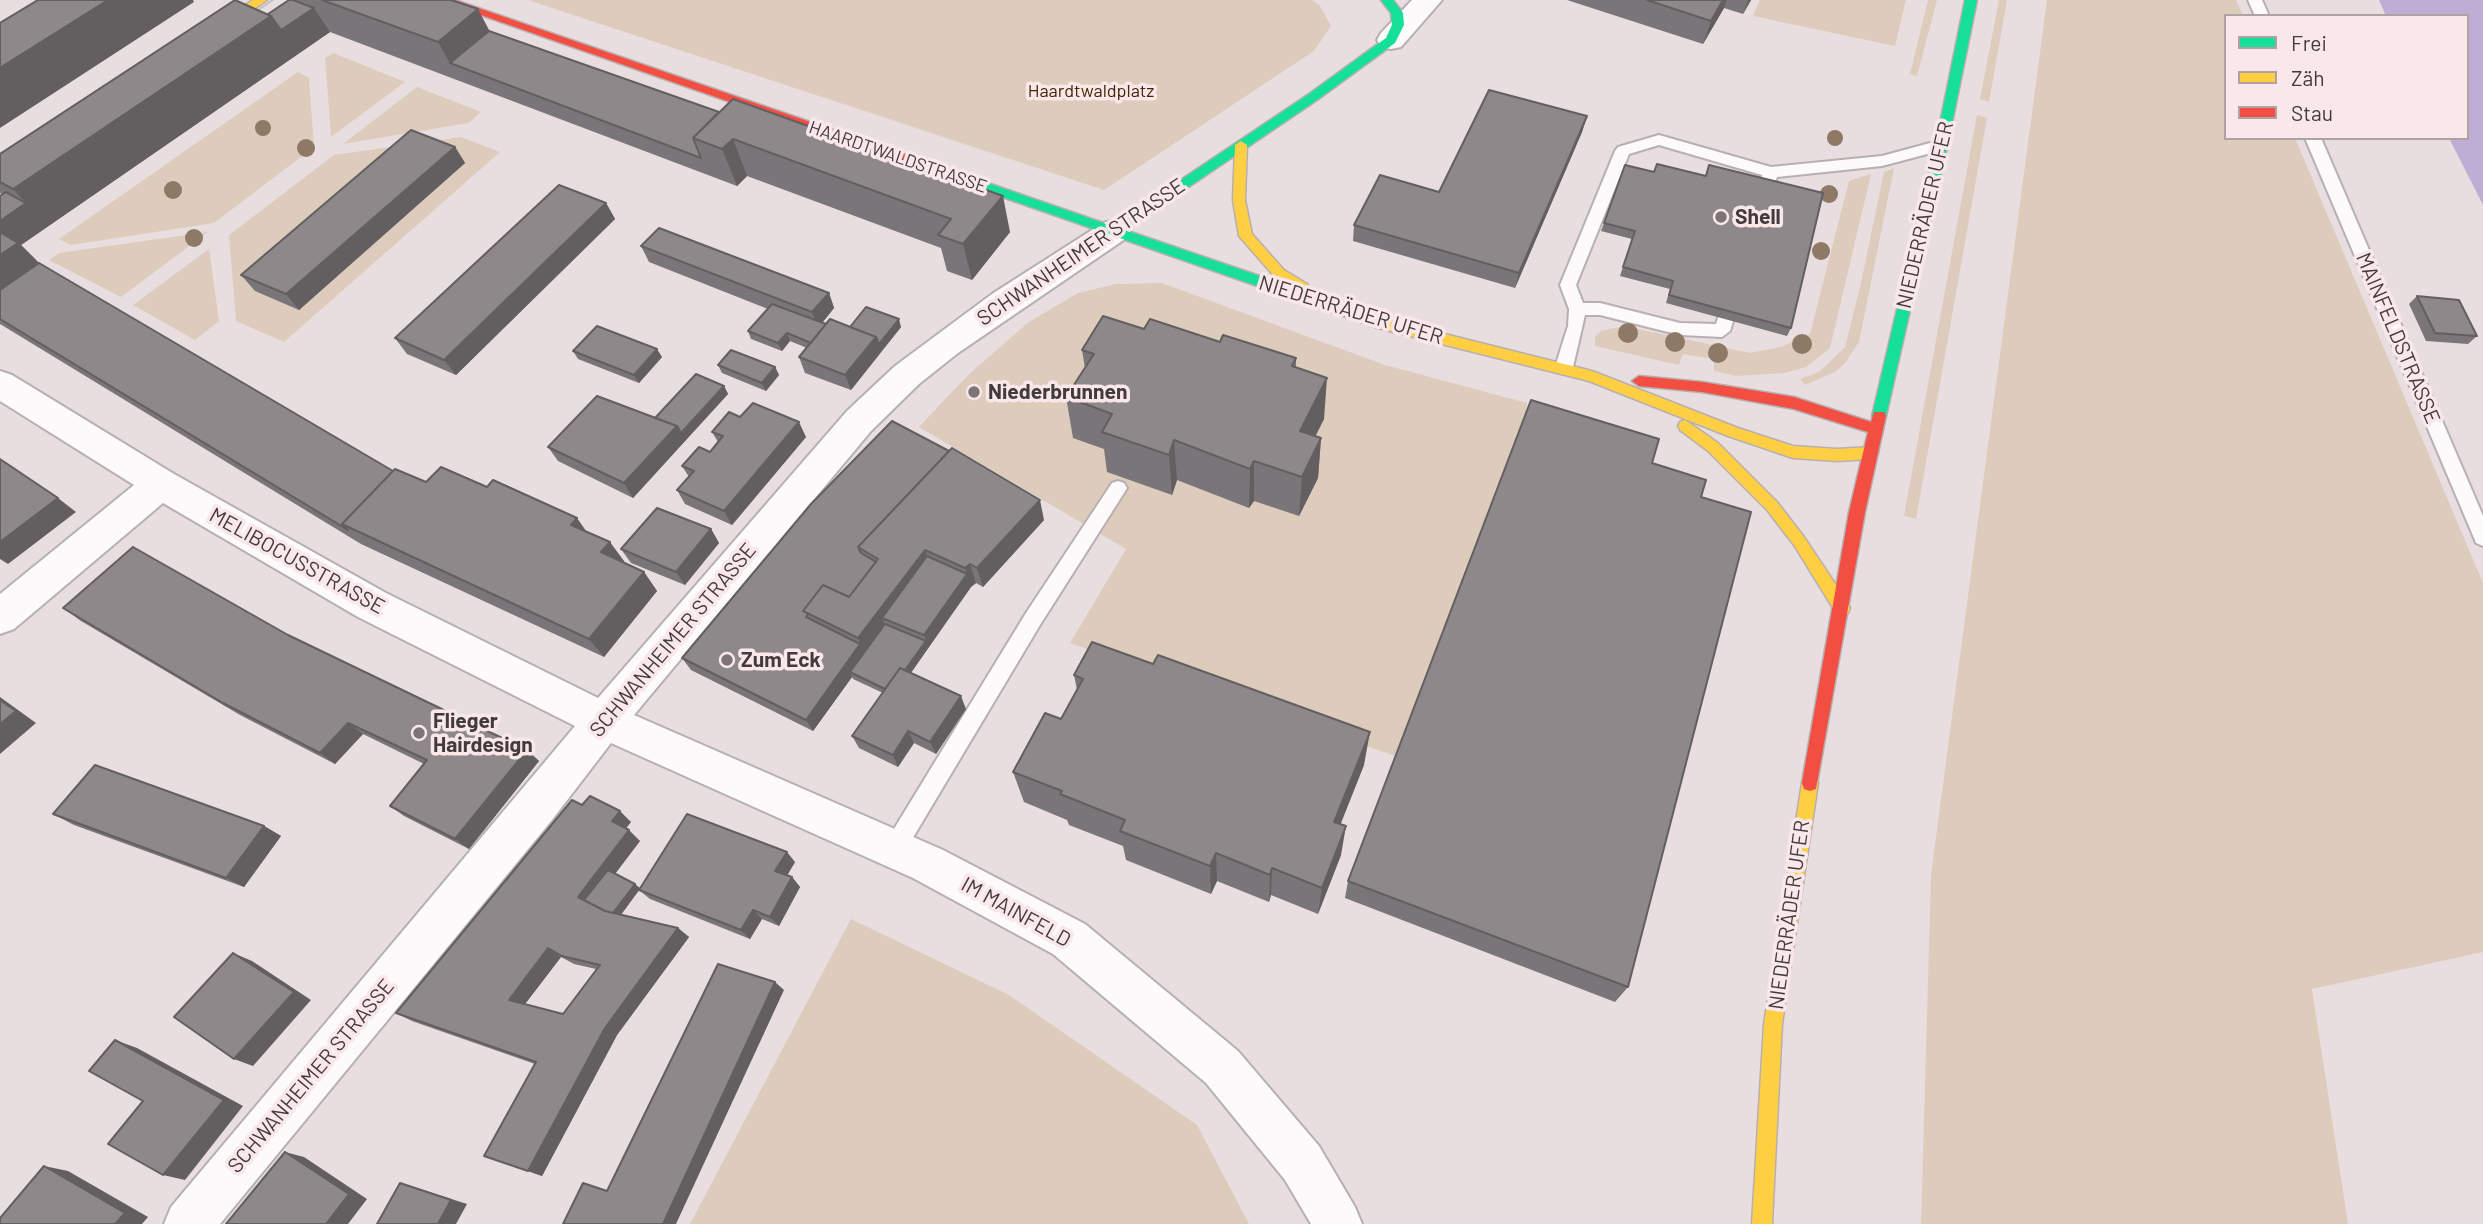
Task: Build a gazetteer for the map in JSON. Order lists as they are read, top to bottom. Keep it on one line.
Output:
{"streets":{"street":["HAARDTWALDSTRASSE","NIEDERRÄDER UFER","SCHWANHEIMER STRASSE","MELIBOCUSSTRASSE","IM MAINFELD"],"lane":["MAINFELDSTRASSE"]},"crossings":[["HAARDTWALDSTRASSE","NIEDERRÄDER UFER"],["HAARDTWALDSTRASSE","SCHWANHEIMER STRASSE"],["NIEDERRÄDER UFER","SCHWANHEIMER STRASSE"],["SCHWANHEIMER STRASSE","MELIBOCUSSTRASSE"],["SCHWANHEIMER STRASSE","IM MAINFELD"],["MELIBOCUSSTRASSE","IM MAINFELD"]],"parks":["Haardtwaldplatz"],"places":["Shell","Niederbrunnen","Zum Eck","Flieger Hairdesign"],"legend":["Frei","Zäh","Stau"]}
